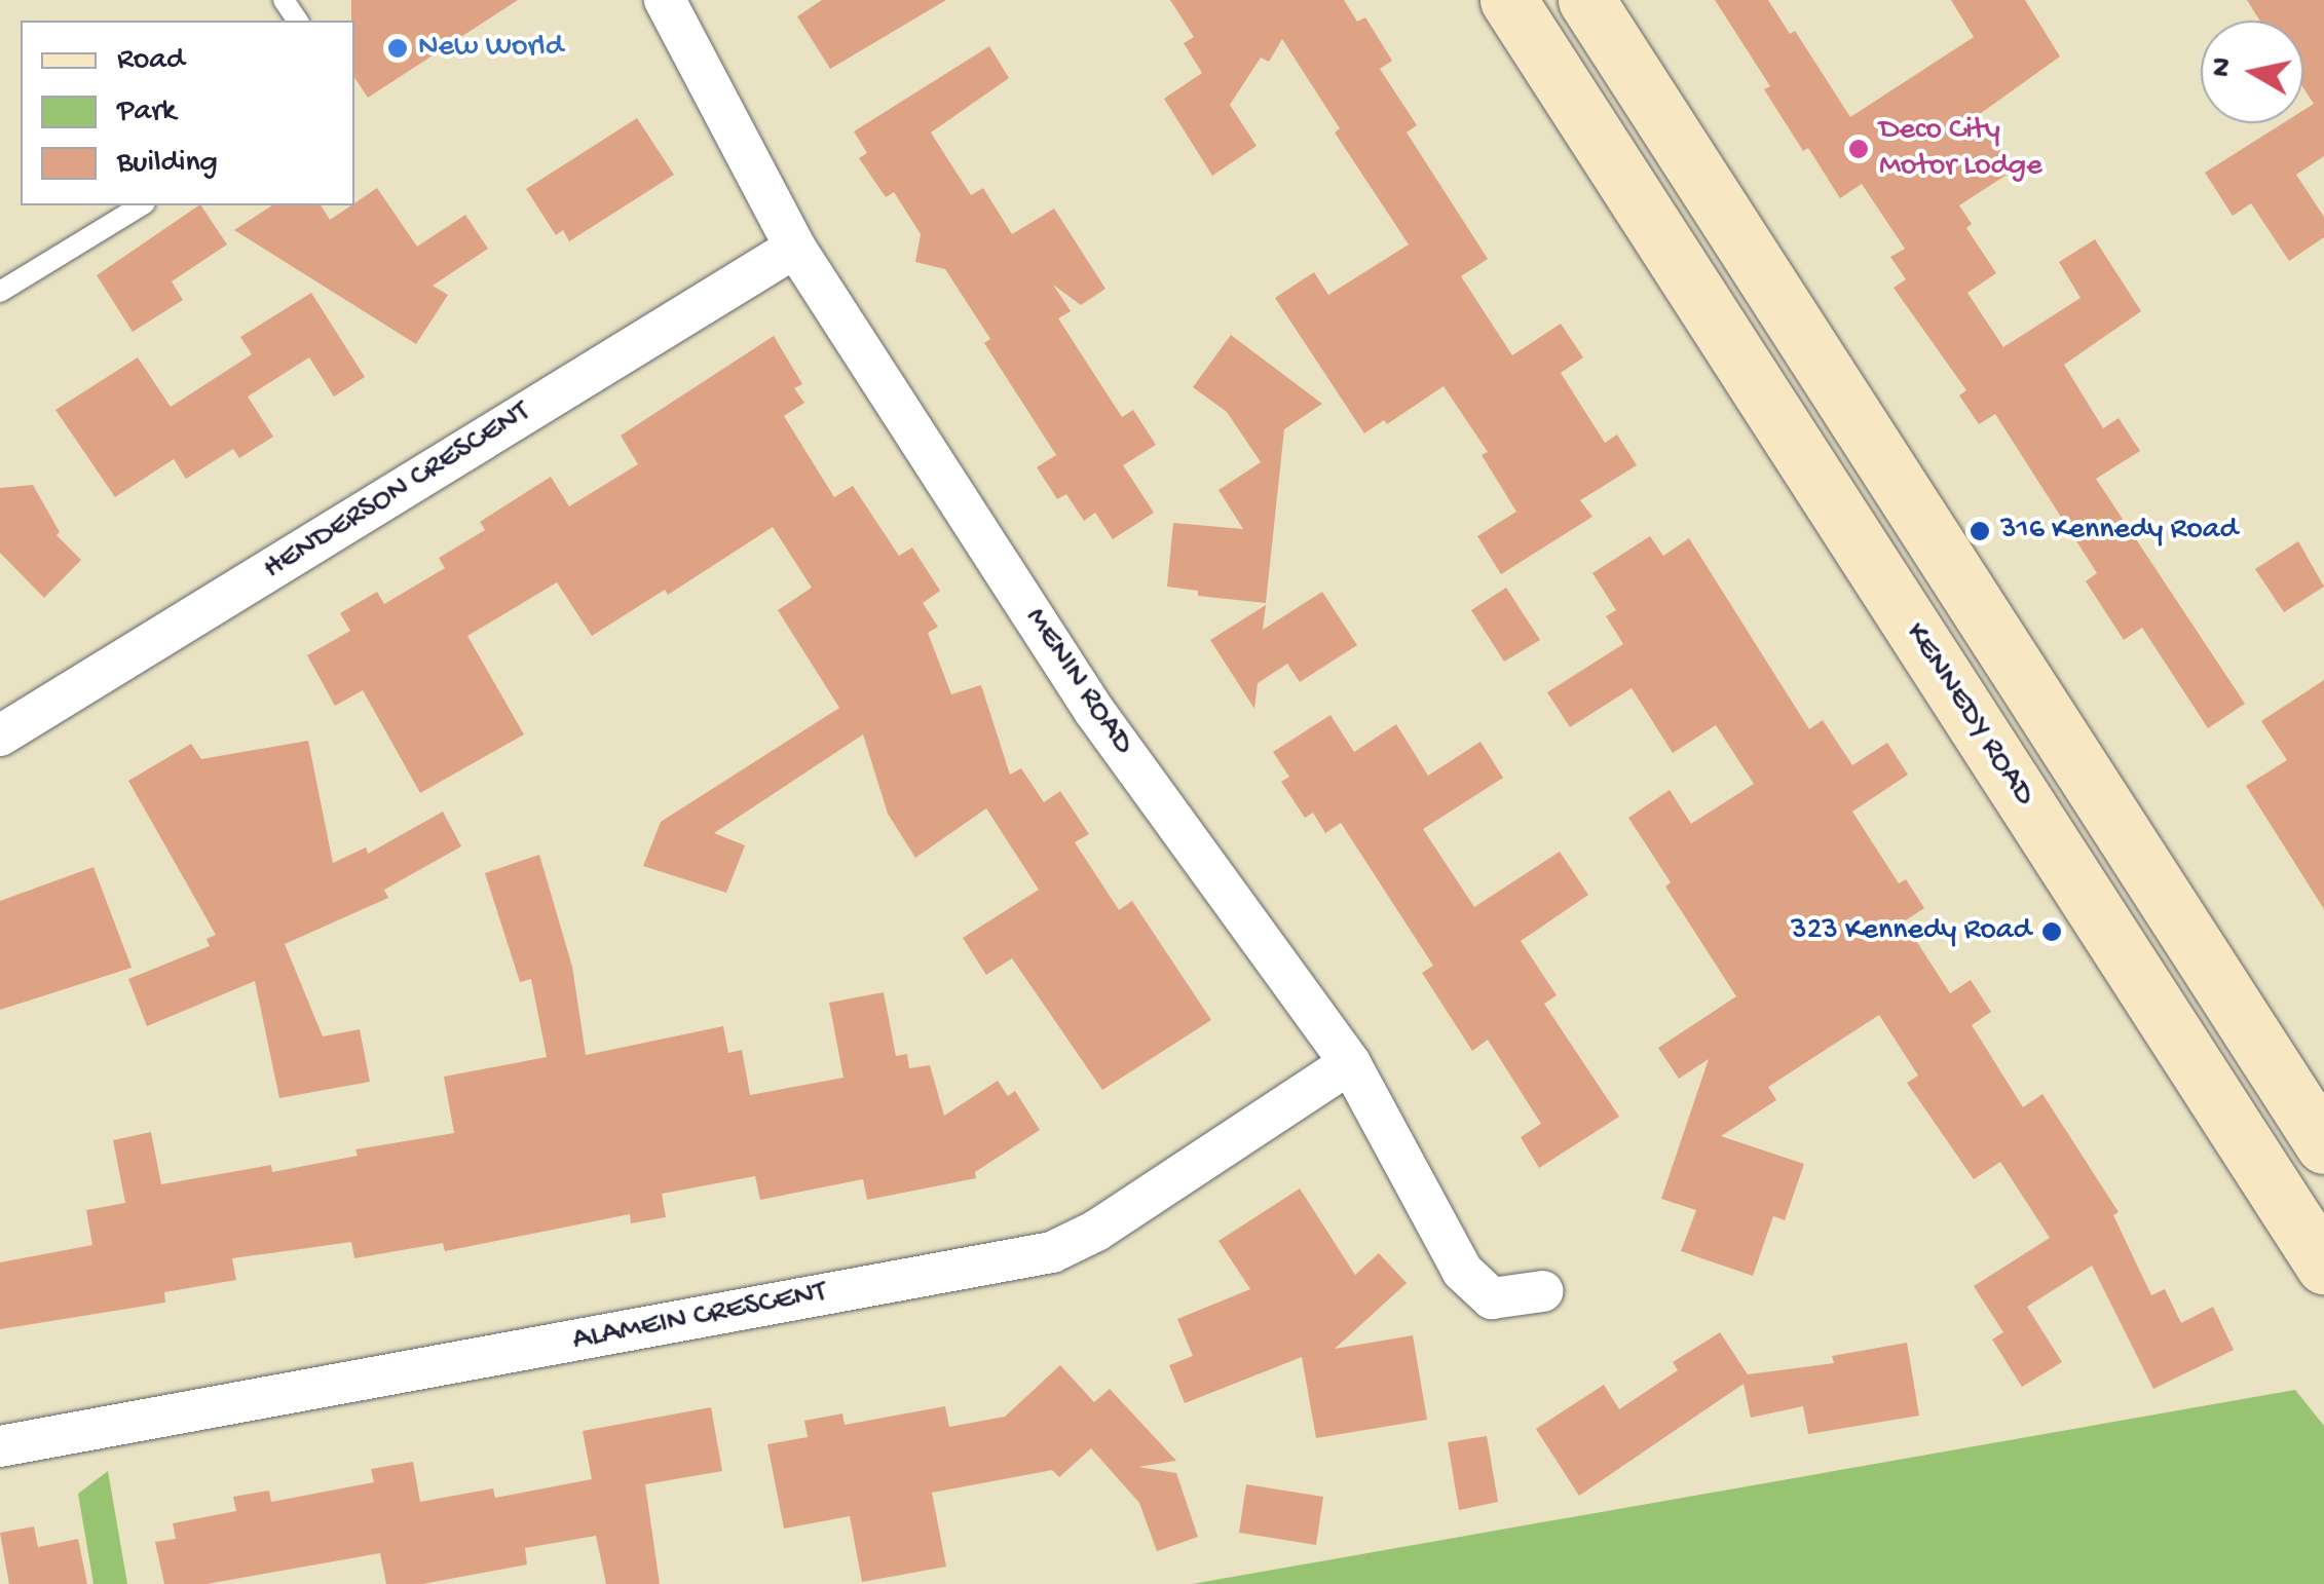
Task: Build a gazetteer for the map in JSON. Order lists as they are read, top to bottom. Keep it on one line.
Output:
{"streets":{"main road":["KENNEDY ROAD"],"street":["HENDERSON CRESCENT","MENIN ROAD","ALAMEIN CRESCENT"]},"crossings":[["HENDERSON CRESCENT","MENIN ROAD"],["MENIN ROAD","ALAMEIN CRESCENT"]],"places":["New World","Deco City Motor Lodge","316 Kennedy Road","323 Kennedy Road"],"legend":["Road","Park","Building"],"north":"left"}
